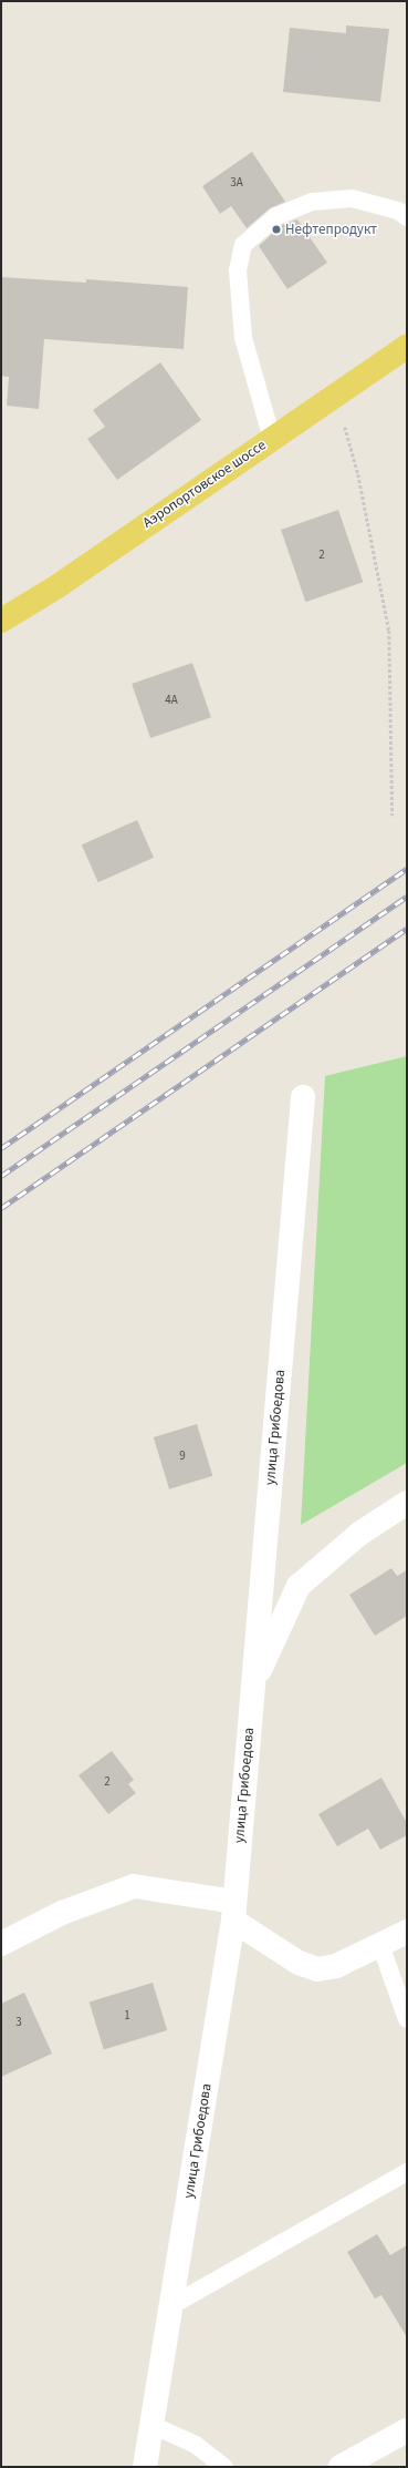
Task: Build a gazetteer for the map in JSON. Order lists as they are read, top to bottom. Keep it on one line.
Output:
{"streets":{"main road":["Аэропортовское шоссе"],"street":["улица Грибоедова"]},"places":["Нефтепродукт"],"house_numbers":["3А","2","4А","9","2","1","3"]}
